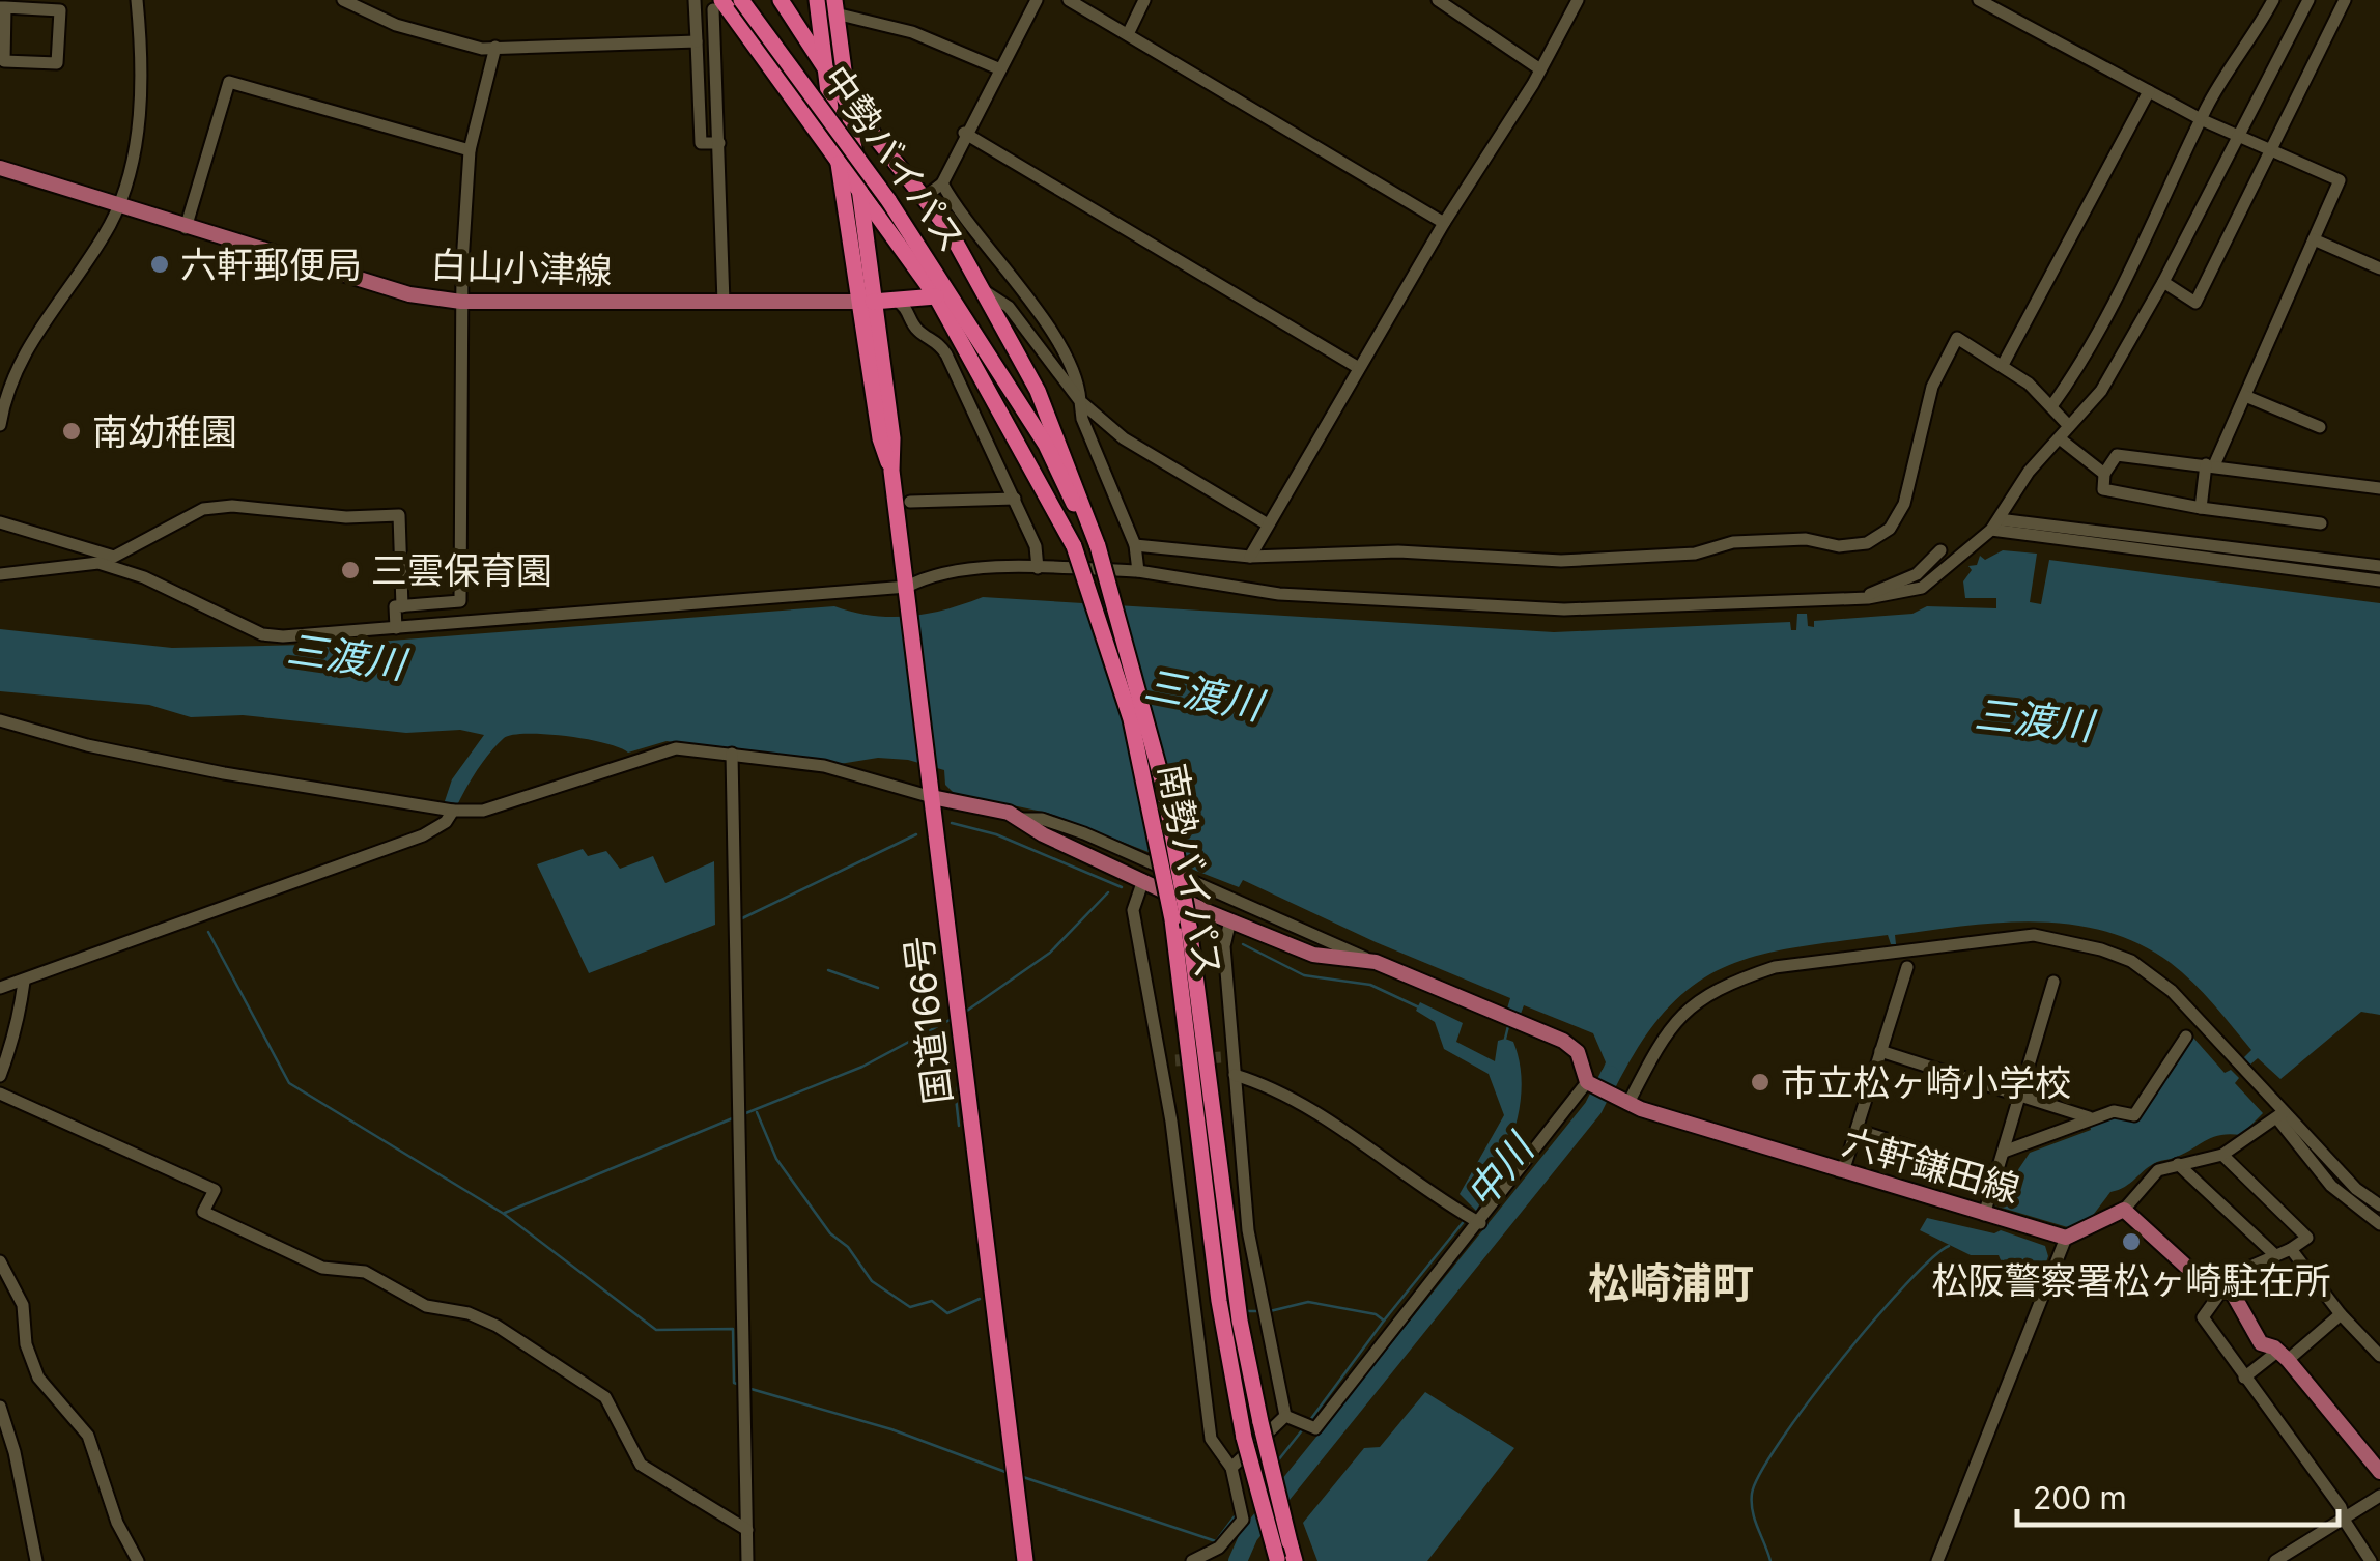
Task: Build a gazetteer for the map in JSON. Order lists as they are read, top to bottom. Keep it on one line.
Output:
{"streets":{"highway":["中勢バイパス","南勢バイパス","国道166号"],"main road":["白山小津線","六軒鎌田線"]},"crossings":[["中勢バイパス","南勢バイパス"],["白山小津線","国道166号"],["国道166号","六軒鎌田線"]],"districts":["松崎浦町"],"water":["三渡川","中川"],"places":["六軒郵便局","南幼稚園","三雲保育園","市立松ヶ崎小学校","松阪警察署松ヶ崎駐在所"],"scale_bar":"200 m"}
